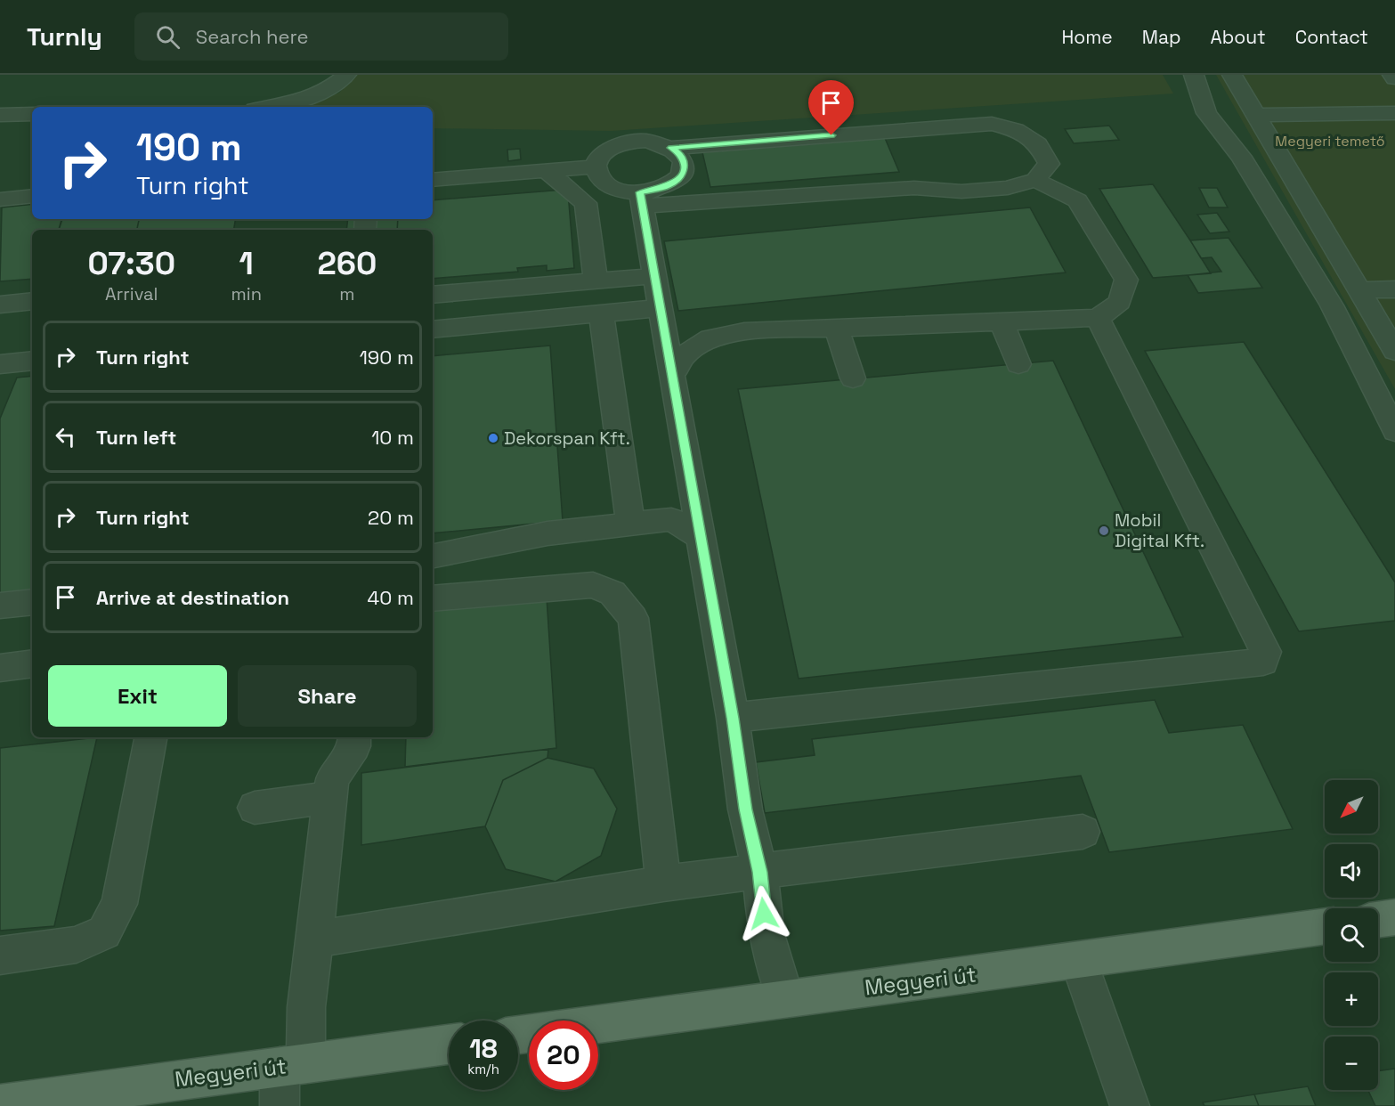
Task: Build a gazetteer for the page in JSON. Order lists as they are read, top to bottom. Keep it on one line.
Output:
{"streets":{"main road":["Megyeri út"]},"parks":["Megyeri temető"],"places":["Dekorspan Kft.","Mobil Digital Kft."],"north":"bottom left","page":{"header":"Turnly","search":"Search here","nav":["Home","Map","About","Contact"],"turn":["190 m","Turn right"],"eta":["07:30","Arrival","1","min","260","m"],"list":[{"name":"Turn right","value":"190 m"},{"name":"Turn left","value":"10 m"},{"name":"Turn right","value":"20 m"},{"name":"Arrive at destination","value":"40 m"}],"buttons":["Exit","Share"],"map_buttons":["+","−"],"speed":"18 km/h","limit":"20"}}
